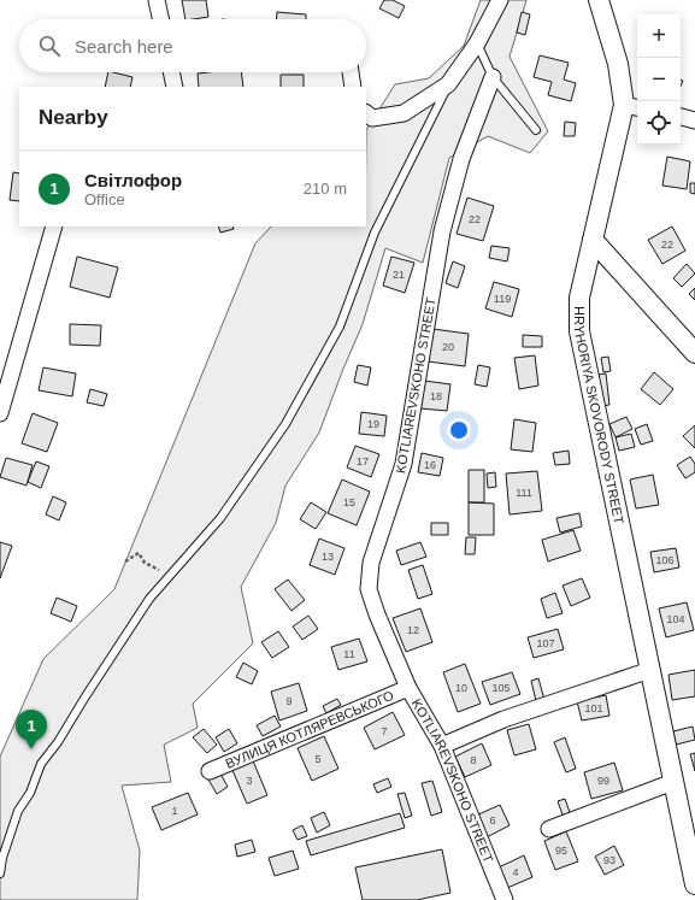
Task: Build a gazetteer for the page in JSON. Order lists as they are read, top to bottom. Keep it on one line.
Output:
{"streets":{"street":["KOTLIAREVSKOHO STREET","HRYHORIYA SKOVORODY STREET","ВУЛИЦЯ КОТЛЯРЕВСЬКОГО"]},"crossings":[["KOTLIAREVSKOHO STREET","ВУЛИЦЯ КОТЛЯРЕВСЬКОГО"]],"house_numbers":["22","22","21","119","20","18","19","17","16","111","15","13","106","104","12","107","11","10","105","9","101","7","5","8","3","99","1","6","95","93","4"],"page":{"map_buttons":["+","−"],"search":"Search here","heading":"Nearby","list":[{"mark":"1","name":"Світлофор","note":"Office","value":"210 m"}],"pins":"1"}}
